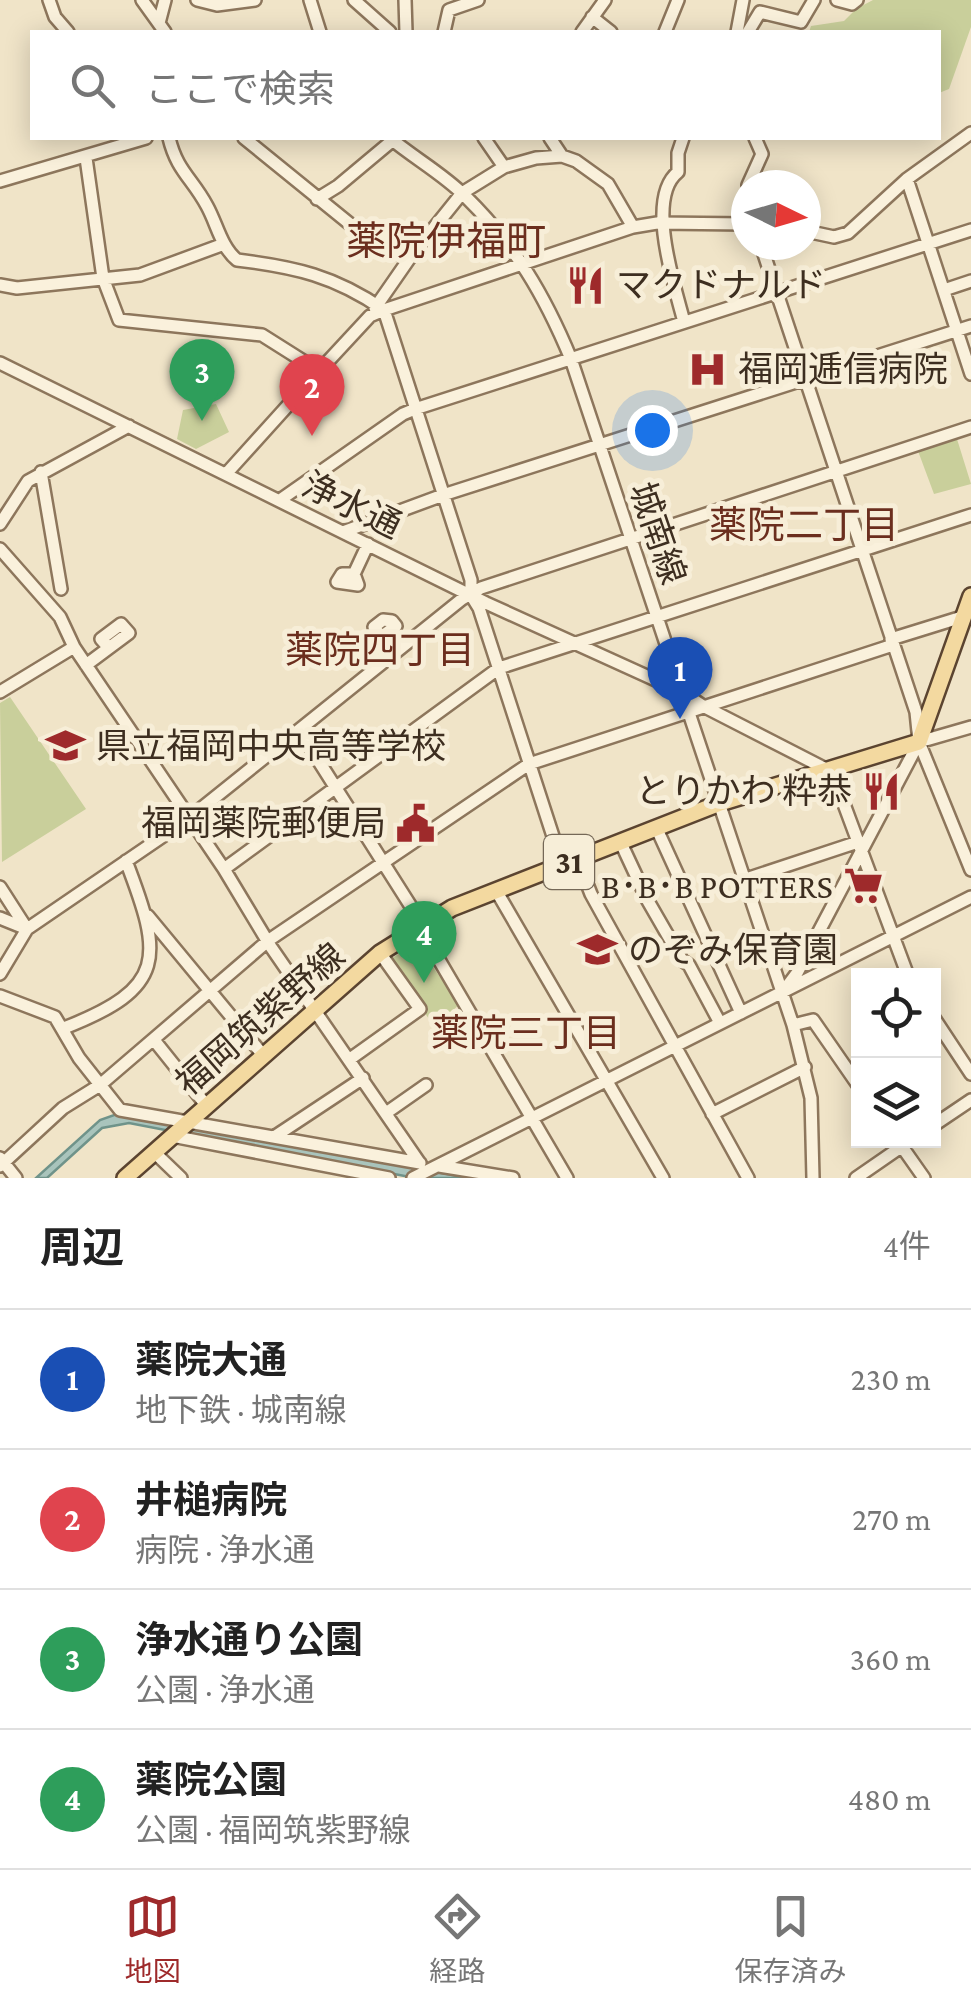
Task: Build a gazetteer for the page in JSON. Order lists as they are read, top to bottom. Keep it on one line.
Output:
{"streets":{"main road":["31","福岡筑紫野線"],"street":["浄水通","城南線"]},"crossings":[["浄水通","城南線"],["浄水通","31"],["31","福岡筑紫野線"]],"districts":["薬院伊福町","薬院二丁目","薬院四丁目","薬院三丁目"],"places":{"restaurant":["マクドナルド","とりかわ 粋恭"],"hospital":["福岡逓信病院"],"school or university":["県立福岡中央高等学校","のぞみ保育園"],"public building":["福岡薬院郵便局"],"supermarket":["B･B･B POTTERS"]},"north":"right","page":{"search":"ここで検索","pins":["3","2","1","4"],"heading":["周辺","4件"],"list":[{"mark":"1","name":"薬院大通","note":"地下鉄 · 城南線","value":"230 m"},{"mark":"2","name":"井槌病院","note":"病院 · 浄水通","value":"270 m"},{"mark":"3","name":"浄水通り公園","note":"公園 · 浄水通","value":"360 m"},{"mark":"4","name":"薬院公園","note":"公園 · 福岡筑紫野線","value":"480 m"}],"nav":["地図","経路","保存済み"]}}
